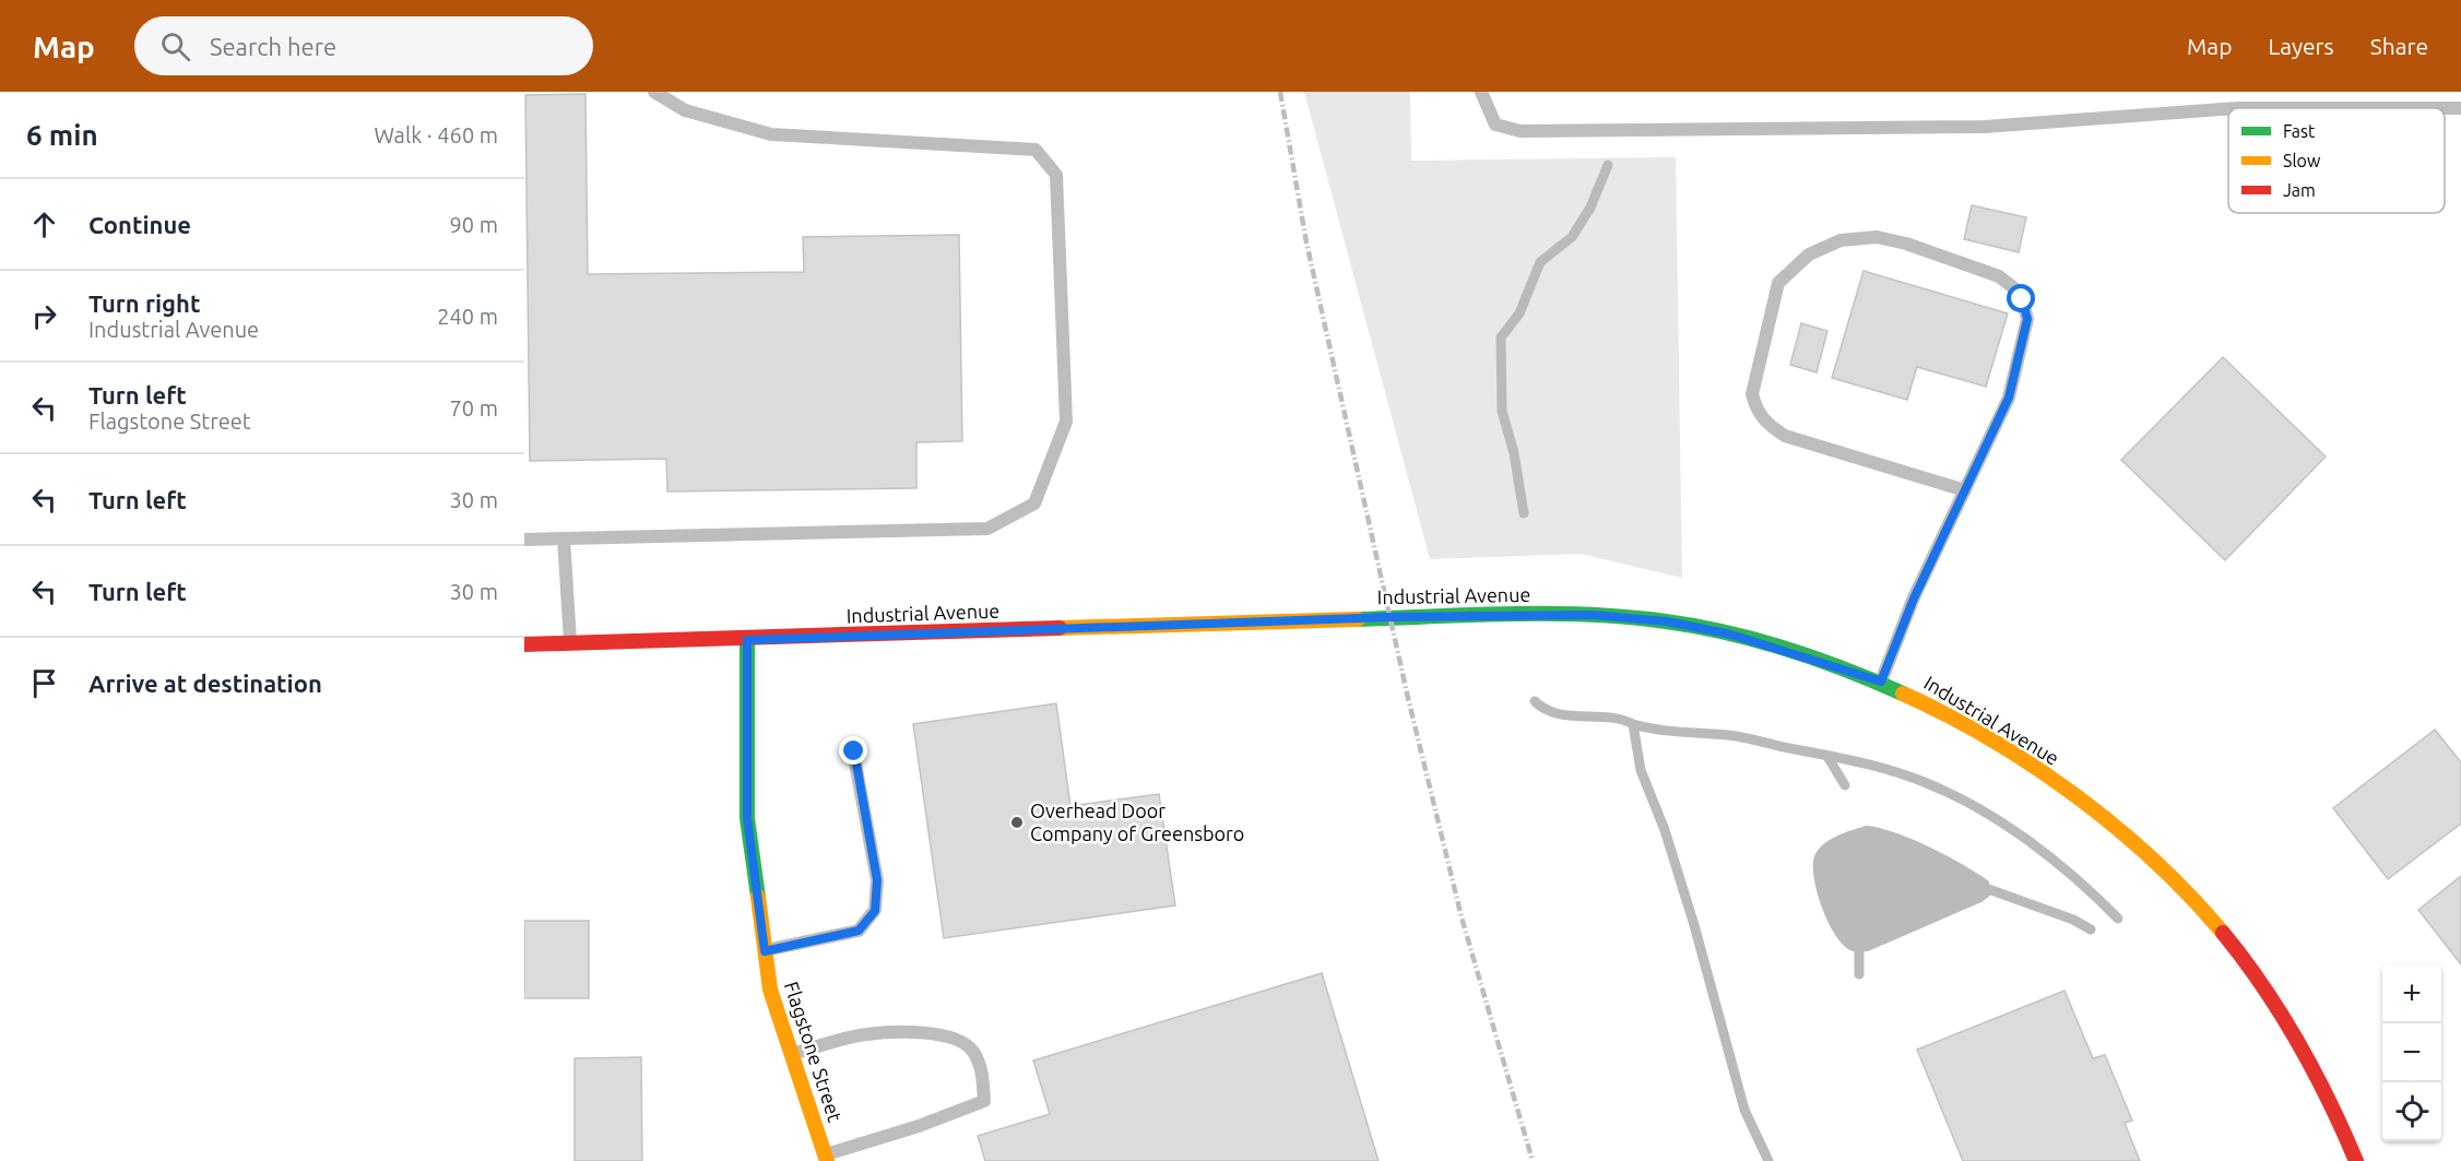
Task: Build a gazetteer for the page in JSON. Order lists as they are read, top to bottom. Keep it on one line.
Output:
{"streets":{"main road":["Industrial Avenue","Flagstone Street"]},"crossings":[["Industrial Avenue","Flagstone Street"]],"places":["Overhead Door Company of Greensboro"],"legend":["Fast","Slow","Jam"],"page":{"header":"Map","search":"Search here","nav":["Map","Layers","Share"],"heading":["6 min","Walk · 460 m"],"list":[["Continue","90 m"],["Turn right","Industrial Avenue","240 m"],["Turn left","Flagstone Street","70 m"],["Turn left","30 m"],["Turn left","30 m"],"Arrive at destination"],"map_buttons":["+","−"]}}
